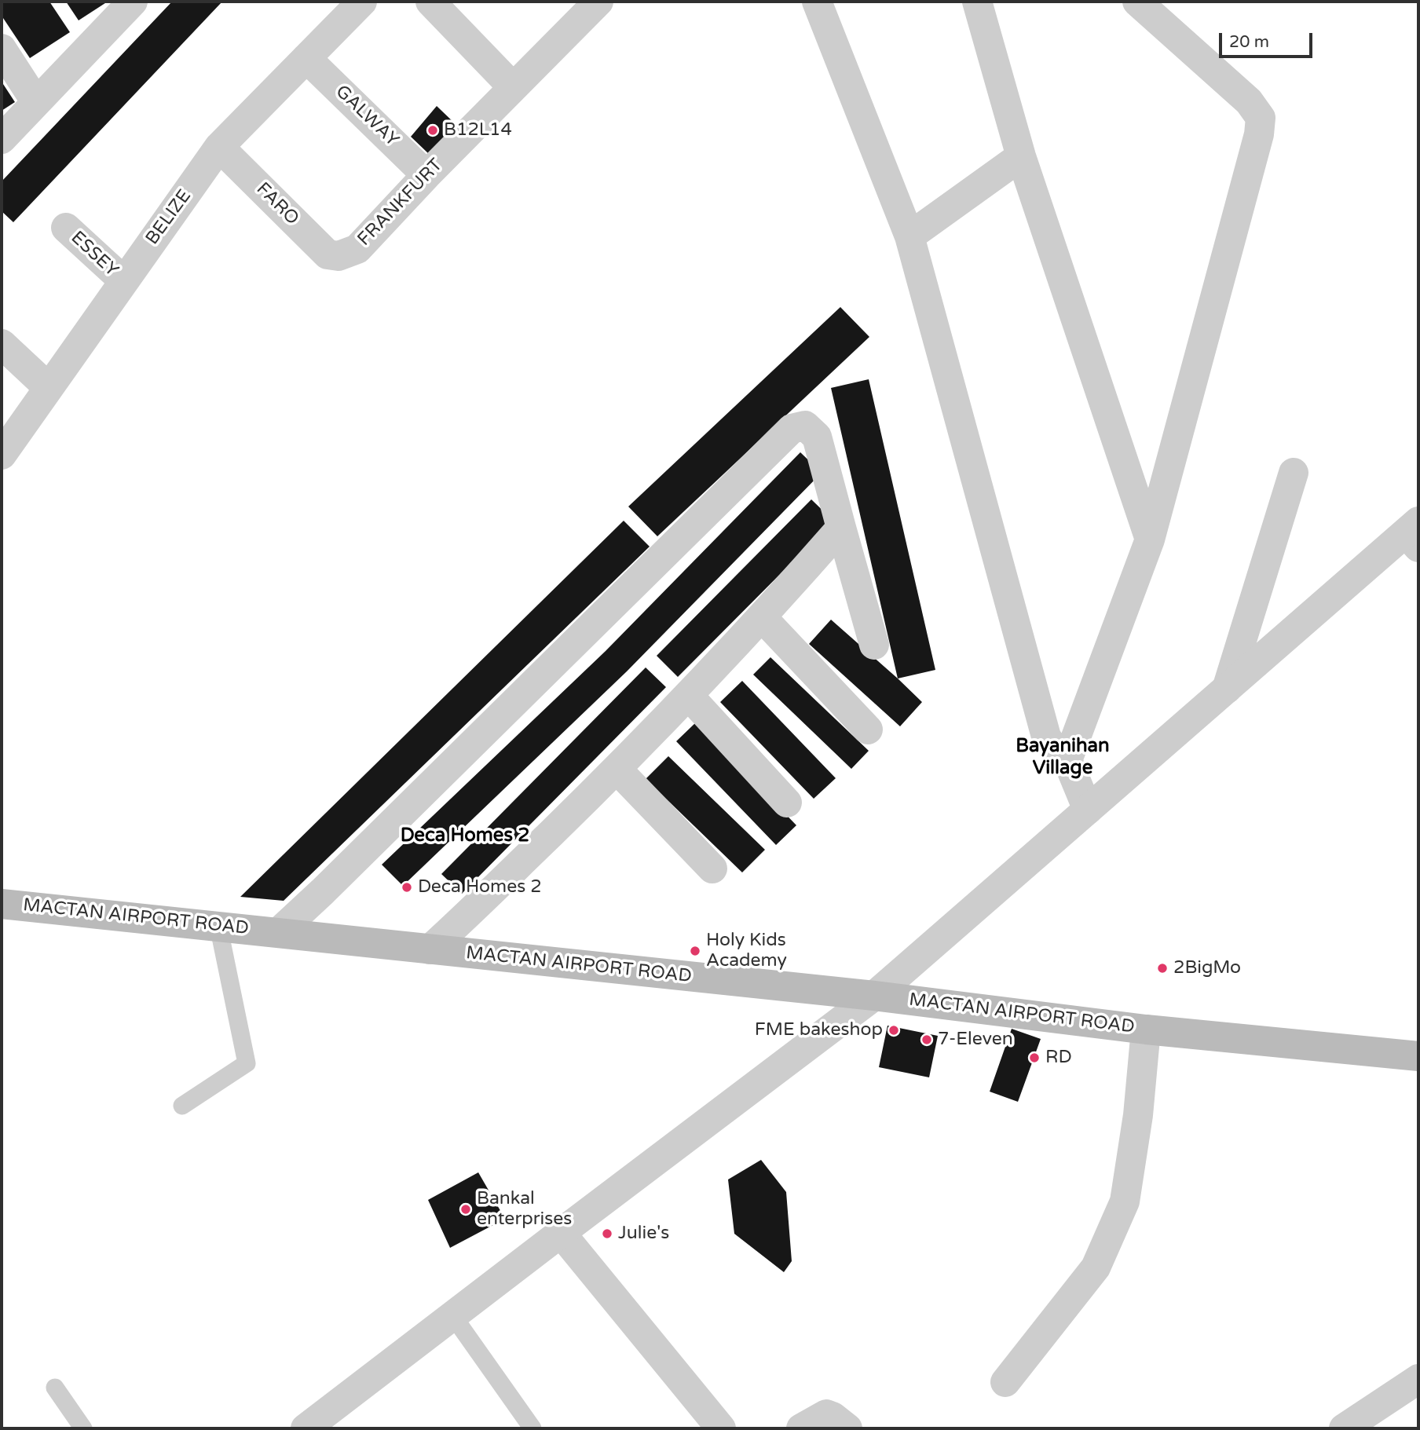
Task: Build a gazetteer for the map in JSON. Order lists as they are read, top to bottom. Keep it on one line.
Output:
{"streets":{"main road":["MACTAN AIRPORT ROAD"],"street":["GALWAY","FRANKFURT","FARO","BELIZE","ESSEY"]},"crossings":[["GALWAY","FRANKFURT"],["GALWAY","BELIZE"],["FRANKFURT","FARO"],["FARO","BELIZE"],["BELIZE","ESSEY"]],"districts":["Bayanihan Village","Deca Homes 2"],"places":["B12L14","Deca Homes 2","Holy Kids Academy","2BigMo","FME bakeshop","7-Eleven","RD","Bankal enterprises","Julie's"],"scale_bar":"20 m"}
